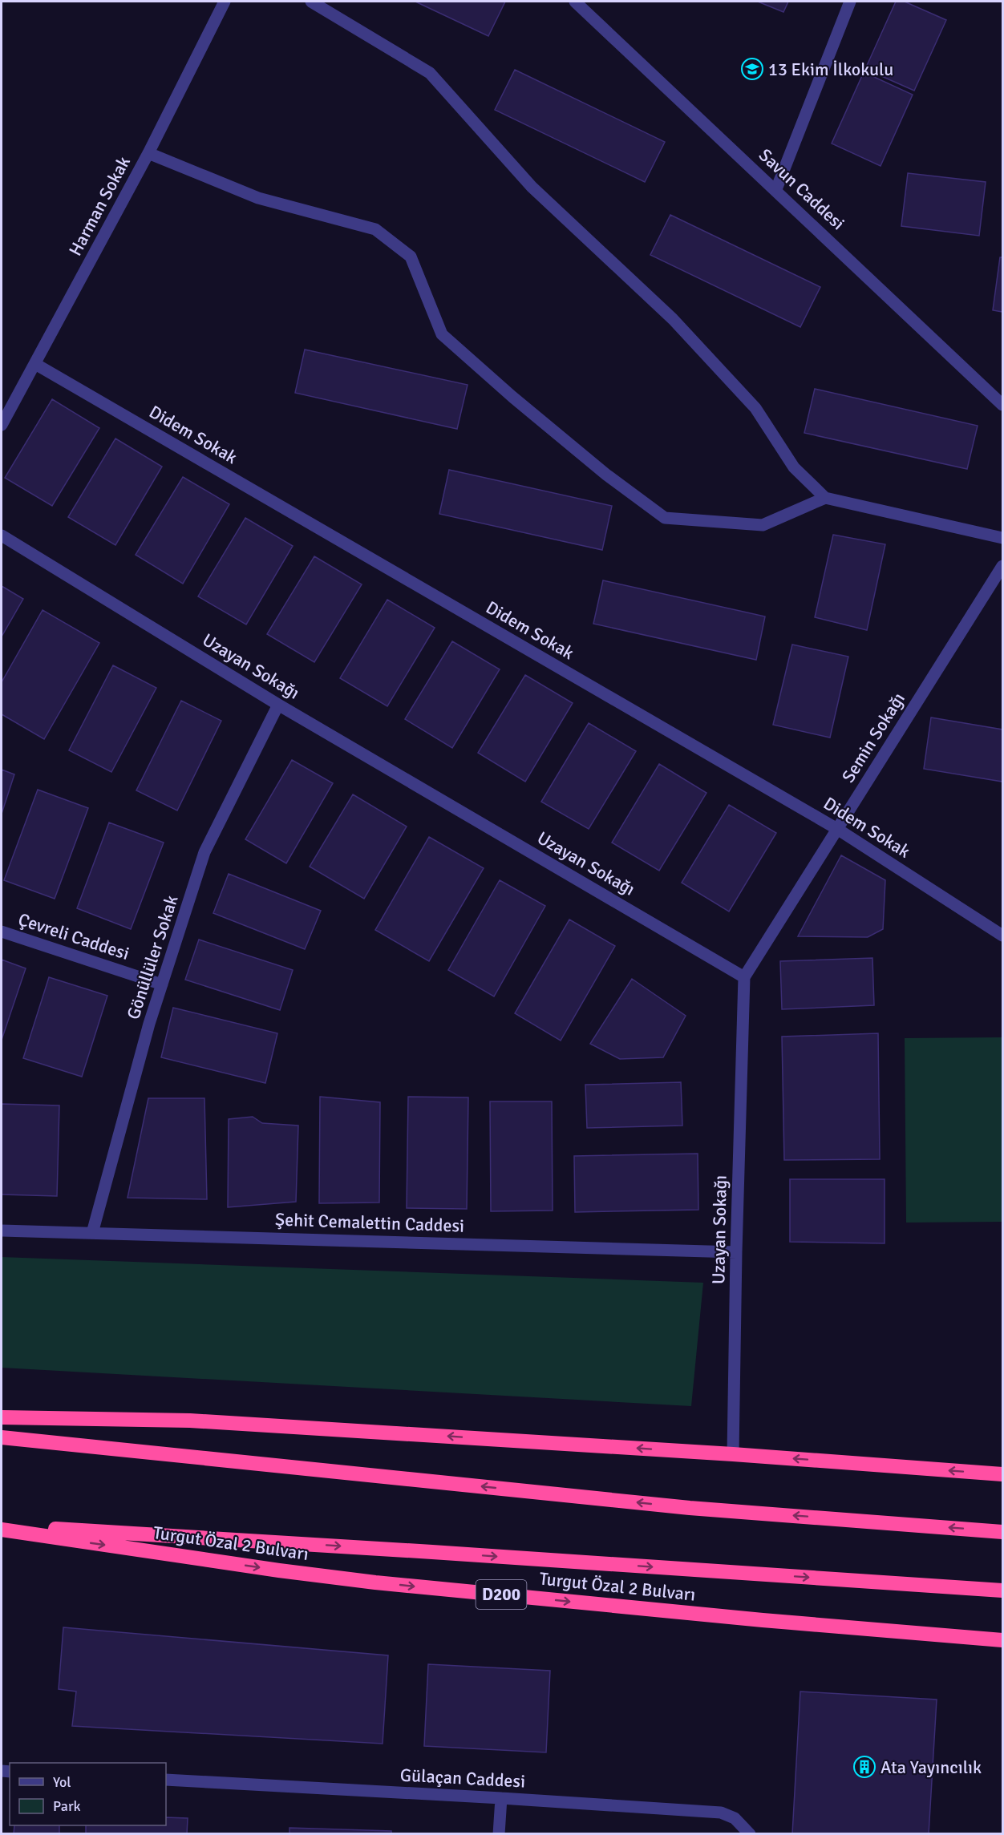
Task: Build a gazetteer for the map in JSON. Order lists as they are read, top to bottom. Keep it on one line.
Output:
{"streets":{"highway":["Turgut Özal 2 Bulvarı","D200"],"street":["Savun Caddesi","Harman Sokak","Didem Sokak","Uzayan Sokağı","Semin Sokağı","Çevreli Caddesi","Gönüllüler Sokak","Şehit Cemalettin Caddesi","Gülaçan Caddesi"]},"crossings":[["Harman Sokak","Didem Sokak"],["Didem Sokak","Semin Sokağı"],["Uzayan Sokağı","Semin Sokağı"],["Uzayan Sokağı","Gönüllüler Sokak"],["Uzayan Sokağı","Şehit Cemalettin Caddesi"],["Çevreli Caddesi","Gönüllüler Sokak"],["Gönüllüler Sokak","Şehit Cemalettin Caddesi"]],"places":{"school or university":["13 Ekim İlkokulu"],"building":["Ata Yayıncılık"]},"legend":["Yol","Park"]}
